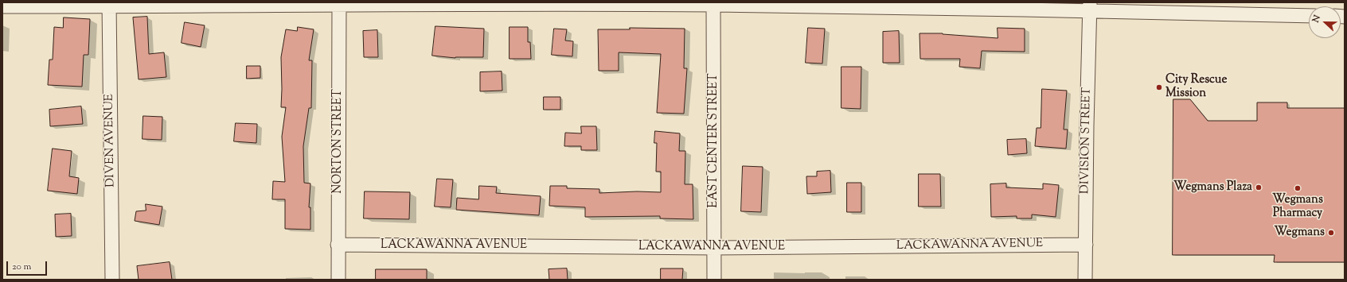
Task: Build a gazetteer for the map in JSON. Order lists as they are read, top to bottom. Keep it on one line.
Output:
{"streets":{"street":["DIVEN AVENUE","EAST CENTER STREET","DIVISION STREET","NORTON STREET","LACKAWANNA AVENUE"]},"crossings":[["EAST CENTER STREET","LACKAWANNA AVENUE"],["DIVISION STREET","LACKAWANNA AVENUE"],["NORTON STREET","LACKAWANNA AVENUE"]],"places":["City Rescue Mission","Wegmans Plaza","Wegmans Pharmacy","Wegmans"],"scale_bar":"20 m","north":"left"}
